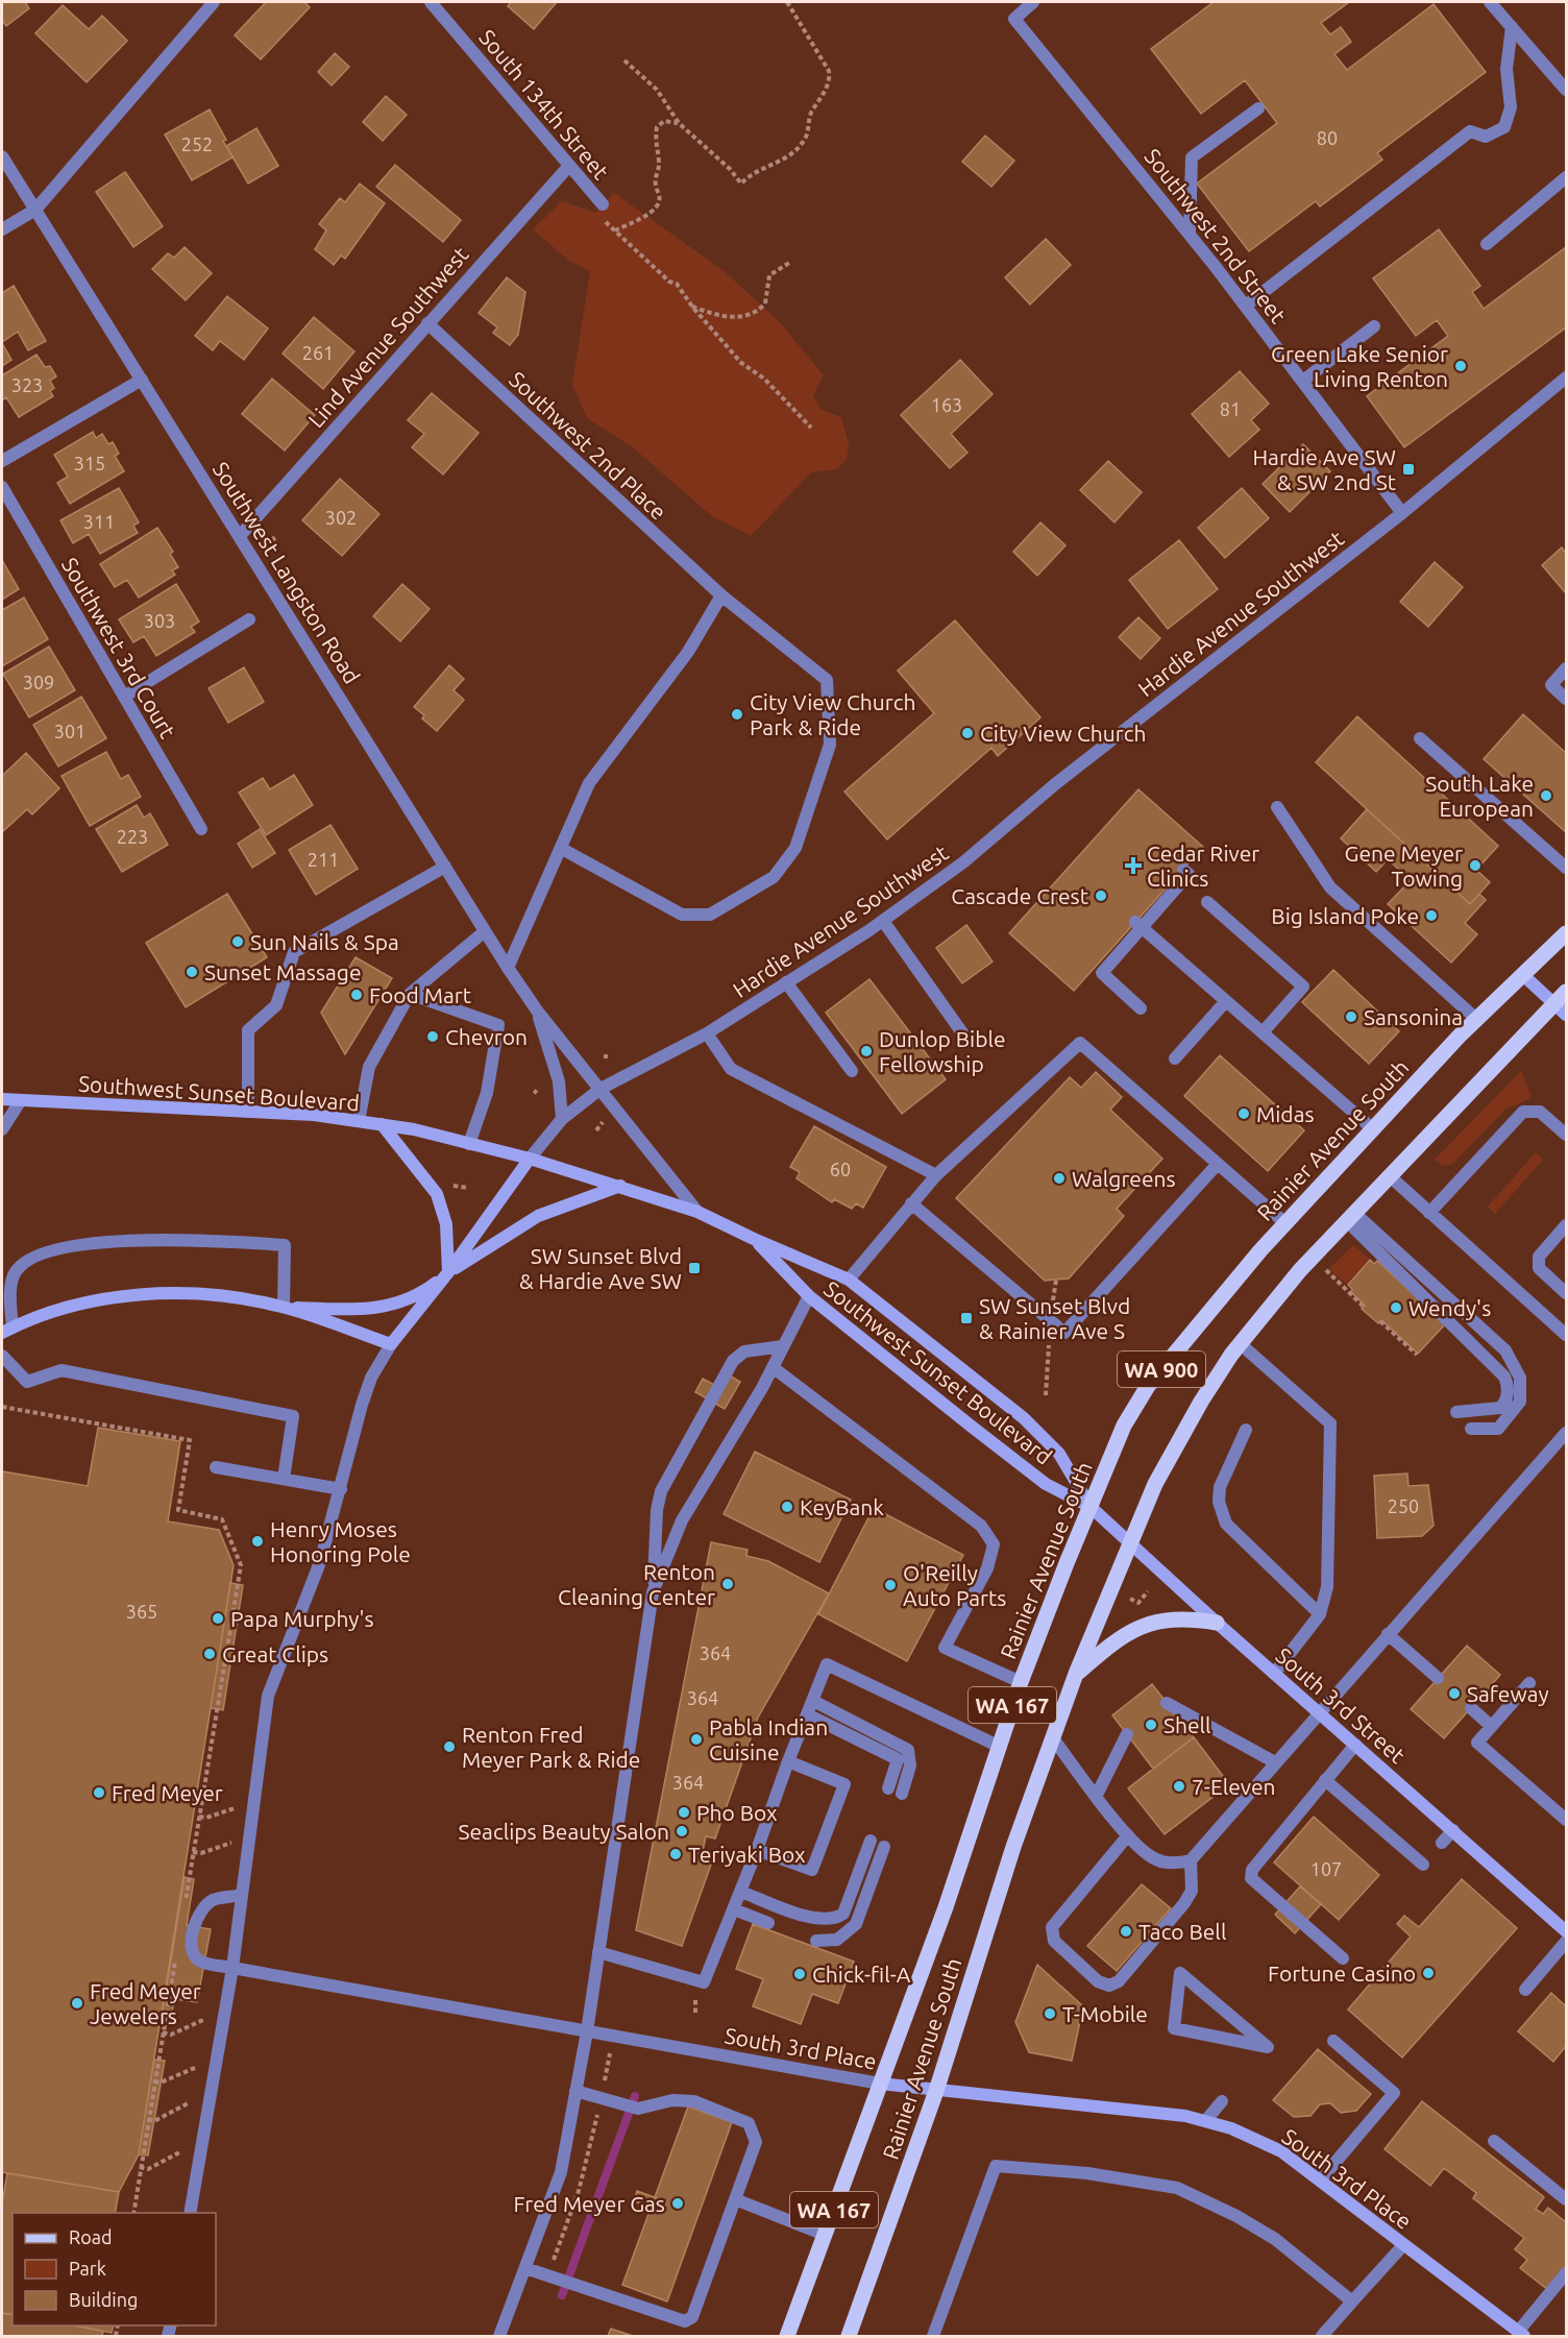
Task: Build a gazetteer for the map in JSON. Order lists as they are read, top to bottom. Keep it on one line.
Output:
{"streets":{"main road":["Hardie Avenue Southwest","Southwest Sunset Boulevard","Rainier Avenue South","WA 900","WA 167","South 3rd Street","South 3rd Place"],"street":["South 134th Street","Southwest 2nd Street","Lind Avenue Southwest","Southwest 2nd Place","Southwest Langston Road","Southwest 3rd Court"]},"crossings":[["South 134th Street","Lind Avenue Southwest"],["Southwest 2nd Street","Hardie Avenue Southwest"],["Lind Avenue Southwest","Southwest 2nd Place"],["Lind Avenue Southwest","Southwest Langston Road"],["Southwest Langston Road","Hardie Avenue Southwest"],["Southwest Langston Road","Southwest Sunset Boulevard"],["Hardie Avenue Southwest","Southwest Sunset Boulevard"],["Southwest Sunset Boulevard","Rainier Avenue South"],["Southwest Sunset Boulevard","South 3rd Street"],["Rainier Avenue South","South 3rd Street"],["Rainier Avenue South","South 3rd Place"]],"places":{"other":["Green Lake Senior Living Renton","City View Church Park & Ride","City View Church","South Lake European","Gene Meyer Towing","Cascade Crest","Big Island Poke","Sun Nails & Spa","Sunset Massage","Food Mart","Sansonina","Chevron","Dunlop Bible Fellowship","Midas","Walgreens","Wendy's","KeyBank","Henry Moses Honoring Pole","Renton Cleaning Center","O'Reilly Auto Parts","Papa Murphy's","Great Clips","Safeway","Shell","Pabla Indian Cuisine","Renton Fred Meyer Park & Ride","7-Eleven","Fred Meyer","Pho Box","Seaclips Beauty Salon","Teriyaki Box","Taco Bell","Fortune Casino","Chick-fil-A","Fred Meyer Jewelers","T-Mobile","Fred Meyer Gas"],"transit":["Hardie Ave SW & SW 2nd St","SW Sunset Blvd & Hardie Ave SW","SW Sunset Blvd & Rainier Ave S"],"health":["Cedar River Clinics"]},"house_numbers":["80","252","261","323","163","81","315","302","311","303","309","301","223","211","60","250","365","364","364","364","107"],"legend":["Road","Park","Building"]}
